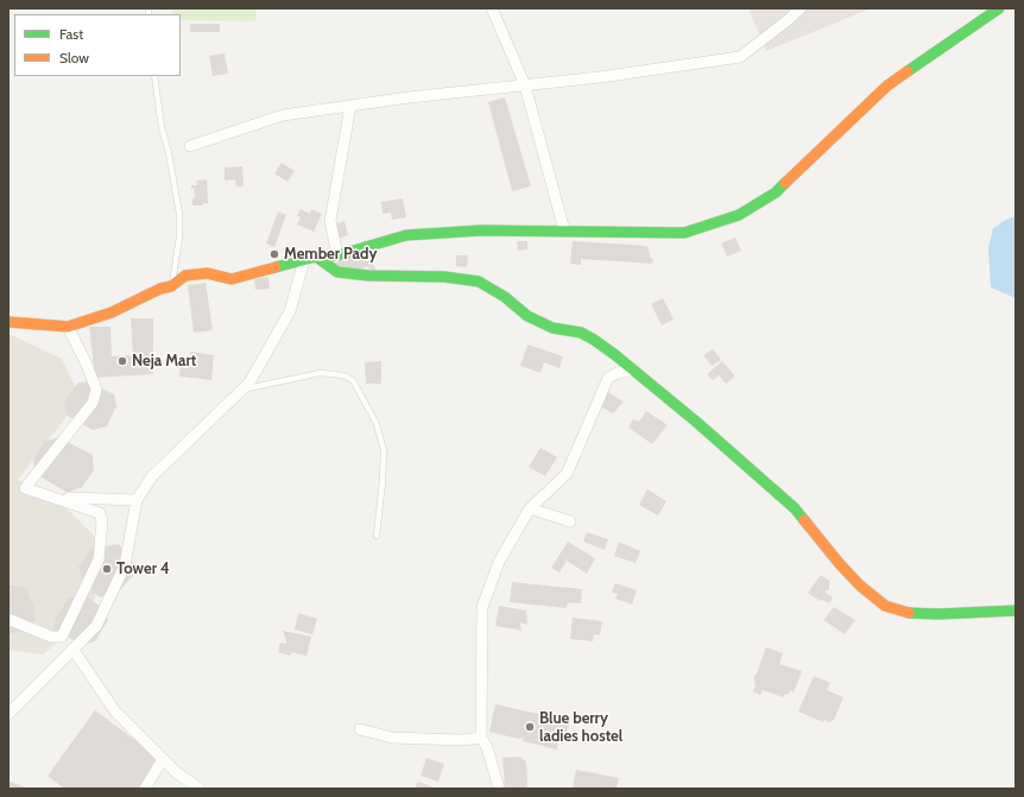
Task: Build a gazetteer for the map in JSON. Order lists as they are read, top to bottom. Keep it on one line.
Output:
{"places":["Member Pady","Neja Mart","Tower 4","Blue berry ladies hostel"],"legend":["Fast","Slow"]}
